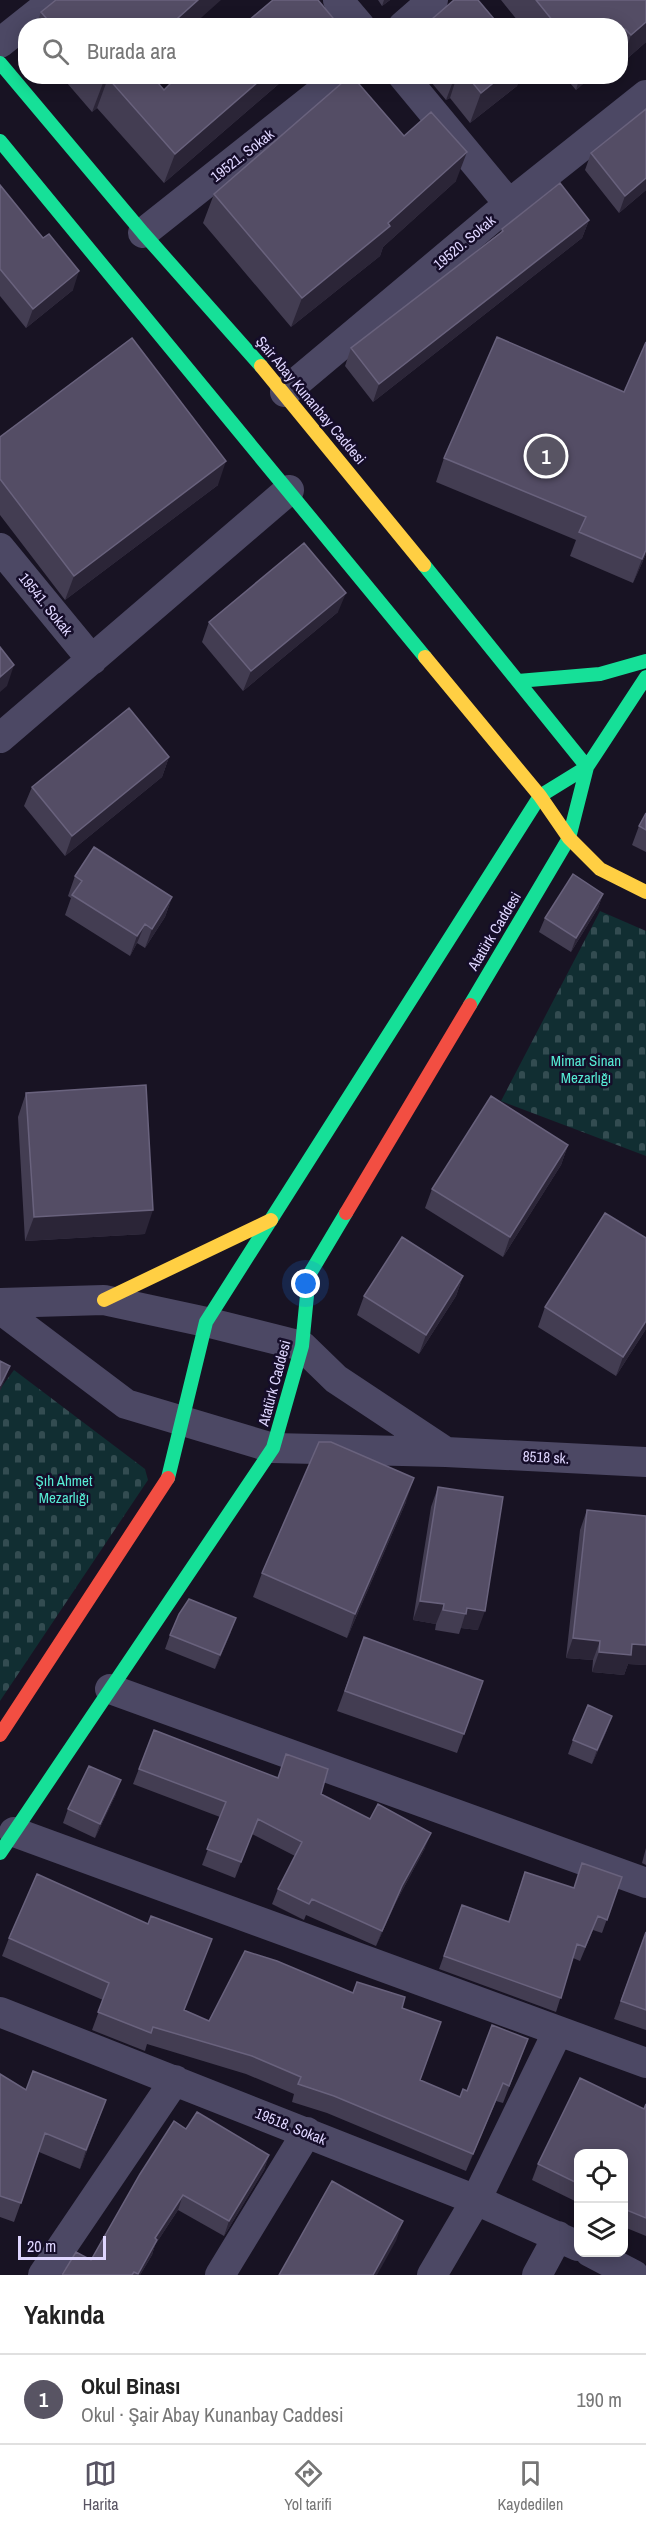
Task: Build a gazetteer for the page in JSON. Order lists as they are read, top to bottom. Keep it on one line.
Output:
{"streets":{"street":["19521. Sokak","19520. Sokak","Şair Abay Kunanbay Caddesi","19541. Sokak","Atatürk Caddesi","8518 sk.","19518. Sokak"]},"crossings":[["19521. Sokak","Şair Abay Kunanbay Caddesi"],["19520. Sokak","Şair Abay Kunanbay Caddesi"],["Şair Abay Kunanbay Caddesi","Atatürk Caddesi"],["Atatürk Caddesi","8518 sk."]],"parks":["Mimar Sinan Mezarlığı","Şıh Ahmet Mezarlığı"],"scale_bar":"20 m","page":{"search":"Burada ara","pins":"1","scale":"20 m","heading":"Yakında","list":[{"mark":"1","name":"Okul Binası","note":"Okul · Şair Abay Kunanbay Caddesi","value":"190 m"}],"nav":["Harita","Yol tarifi","Kaydedilen"]}}
